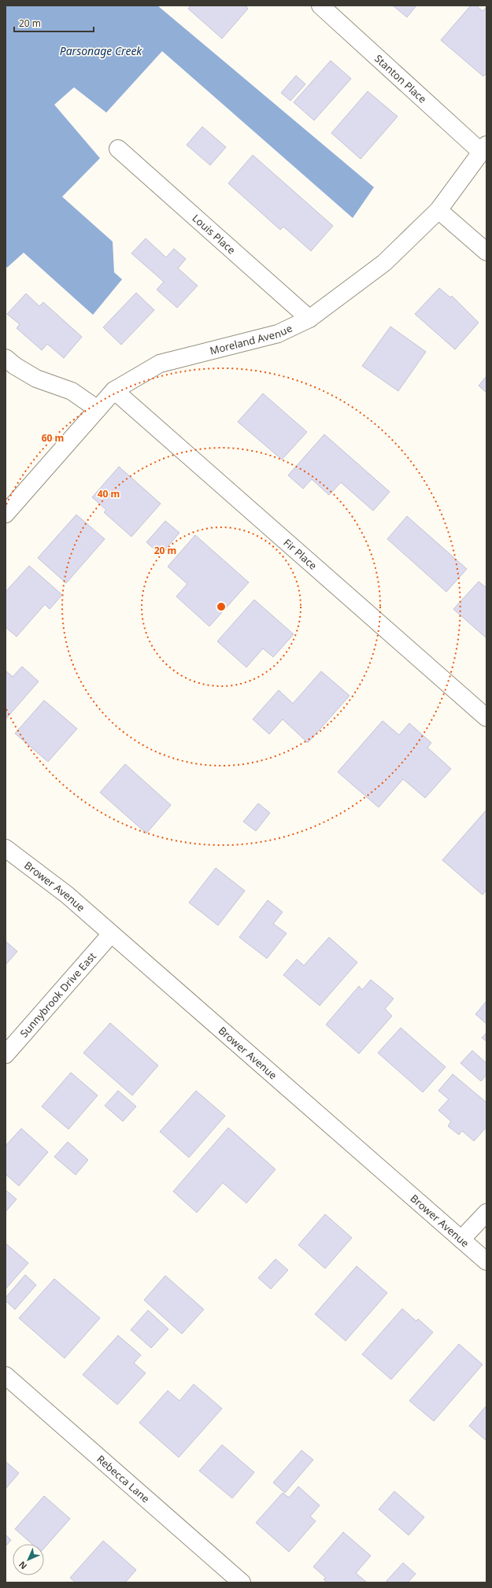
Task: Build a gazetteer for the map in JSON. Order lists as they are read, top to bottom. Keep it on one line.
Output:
{"streets":{"street":["Stanton Place","Louis Place","Moreland Avenue","Fir Place","Brower Avenue","Sunnybrook Drive East","Rebecca Lane"]},"crossings":[["Stanton Place","Moreland Avenue"],["Louis Place","Moreland Avenue"],["Moreland Avenue","Fir Place"],["Brower Avenue","Sunnybrook Drive East"]],"water":["Parsonage Creek"],"scale_bar":"20 m","north":"bottom left","rings":["60 m","40 m","20 m"]}
